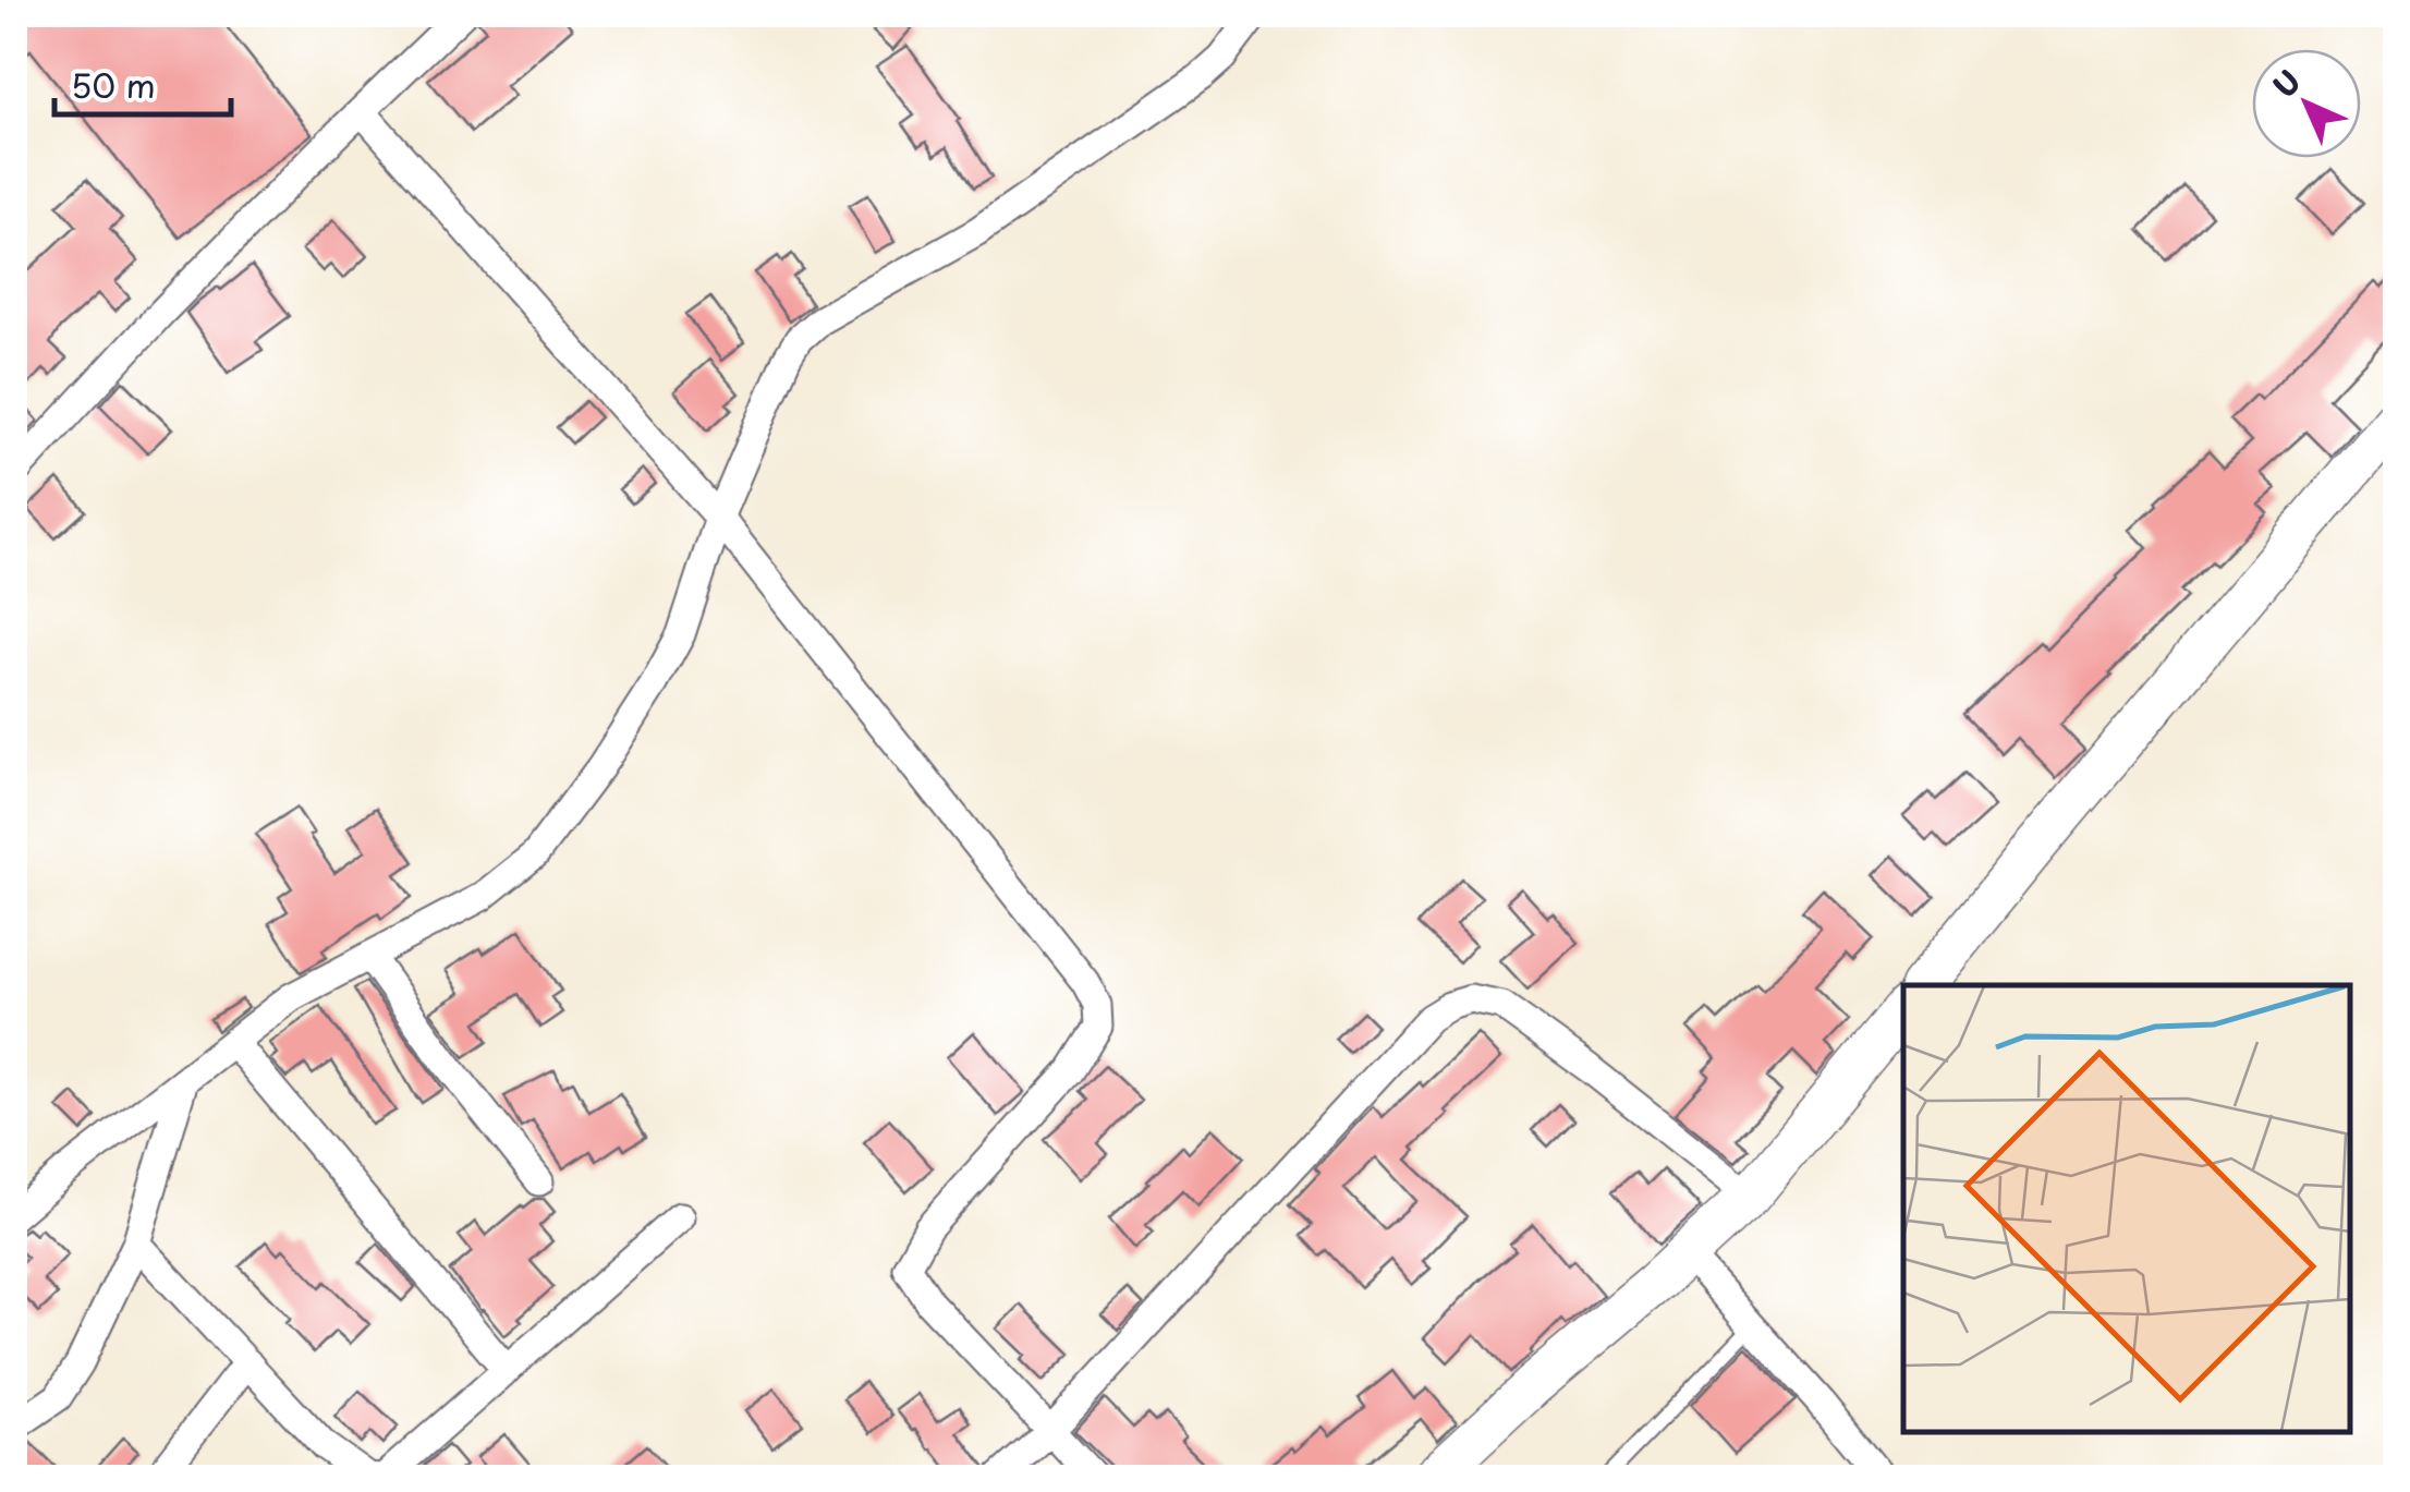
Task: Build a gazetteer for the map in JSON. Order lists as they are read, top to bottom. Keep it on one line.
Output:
{"scale_bar":"50 m","north":"top left"}
